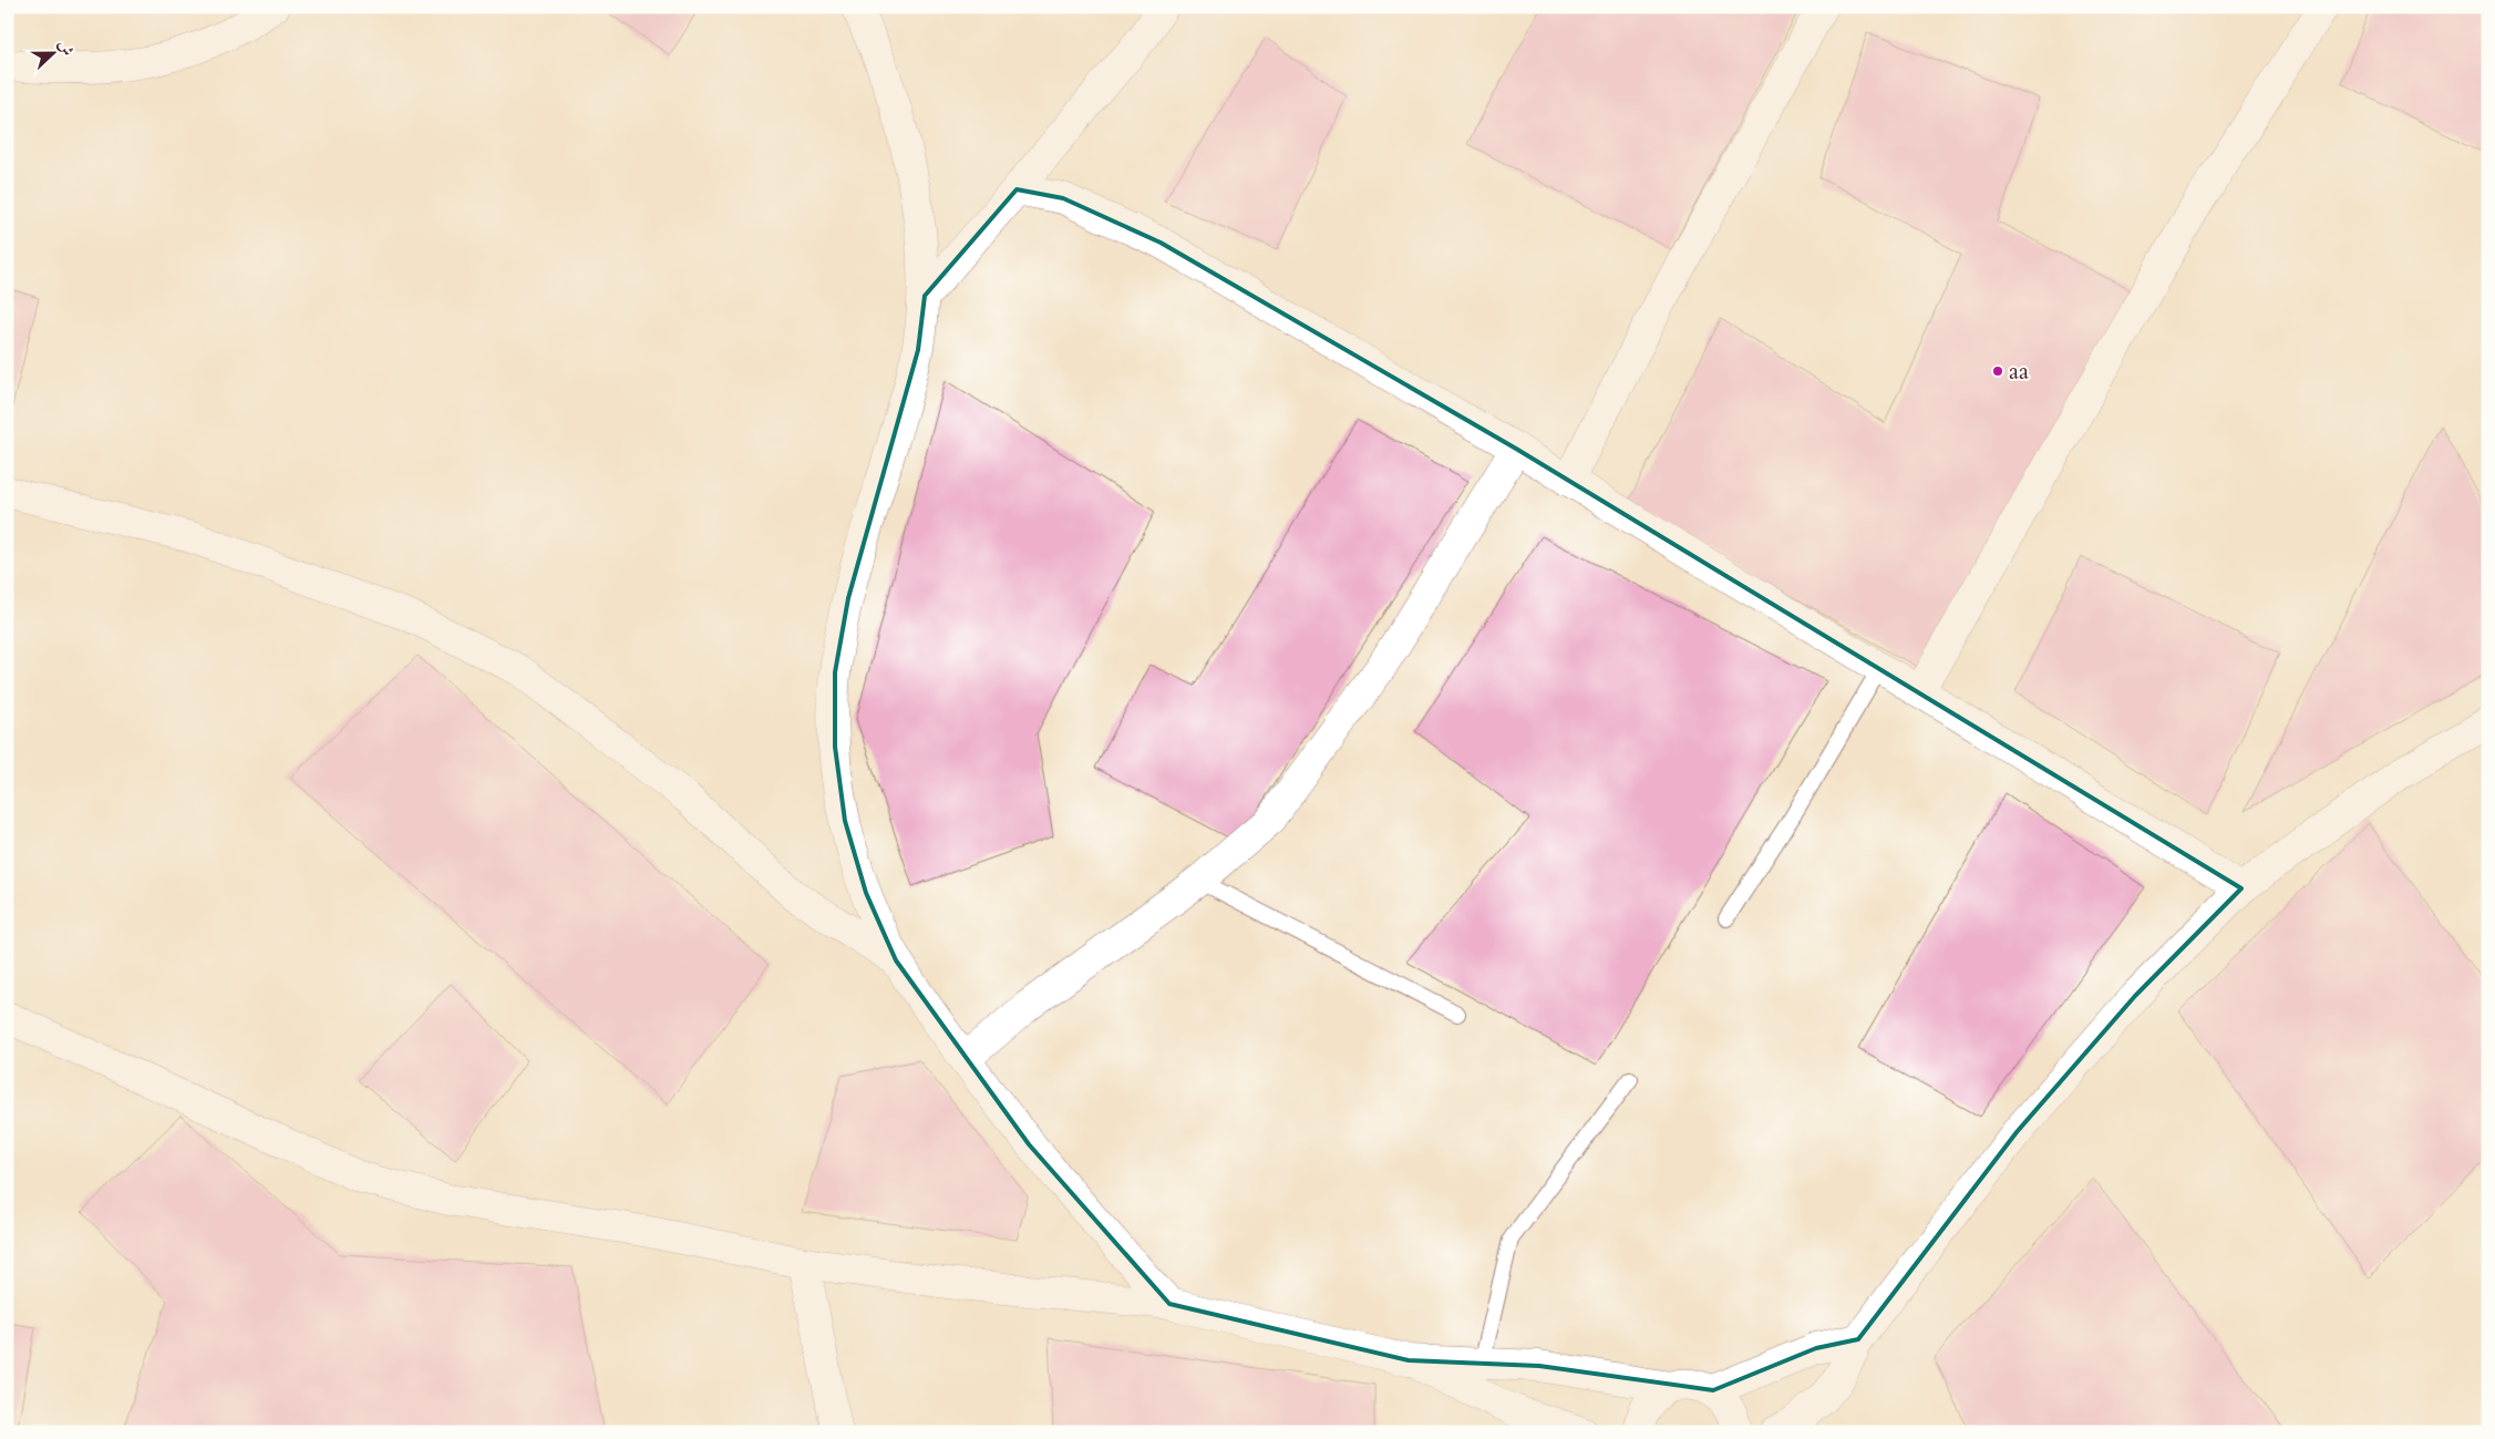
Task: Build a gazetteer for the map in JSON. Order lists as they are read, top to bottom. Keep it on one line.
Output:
{"places":["aa"],"north":"right"}
